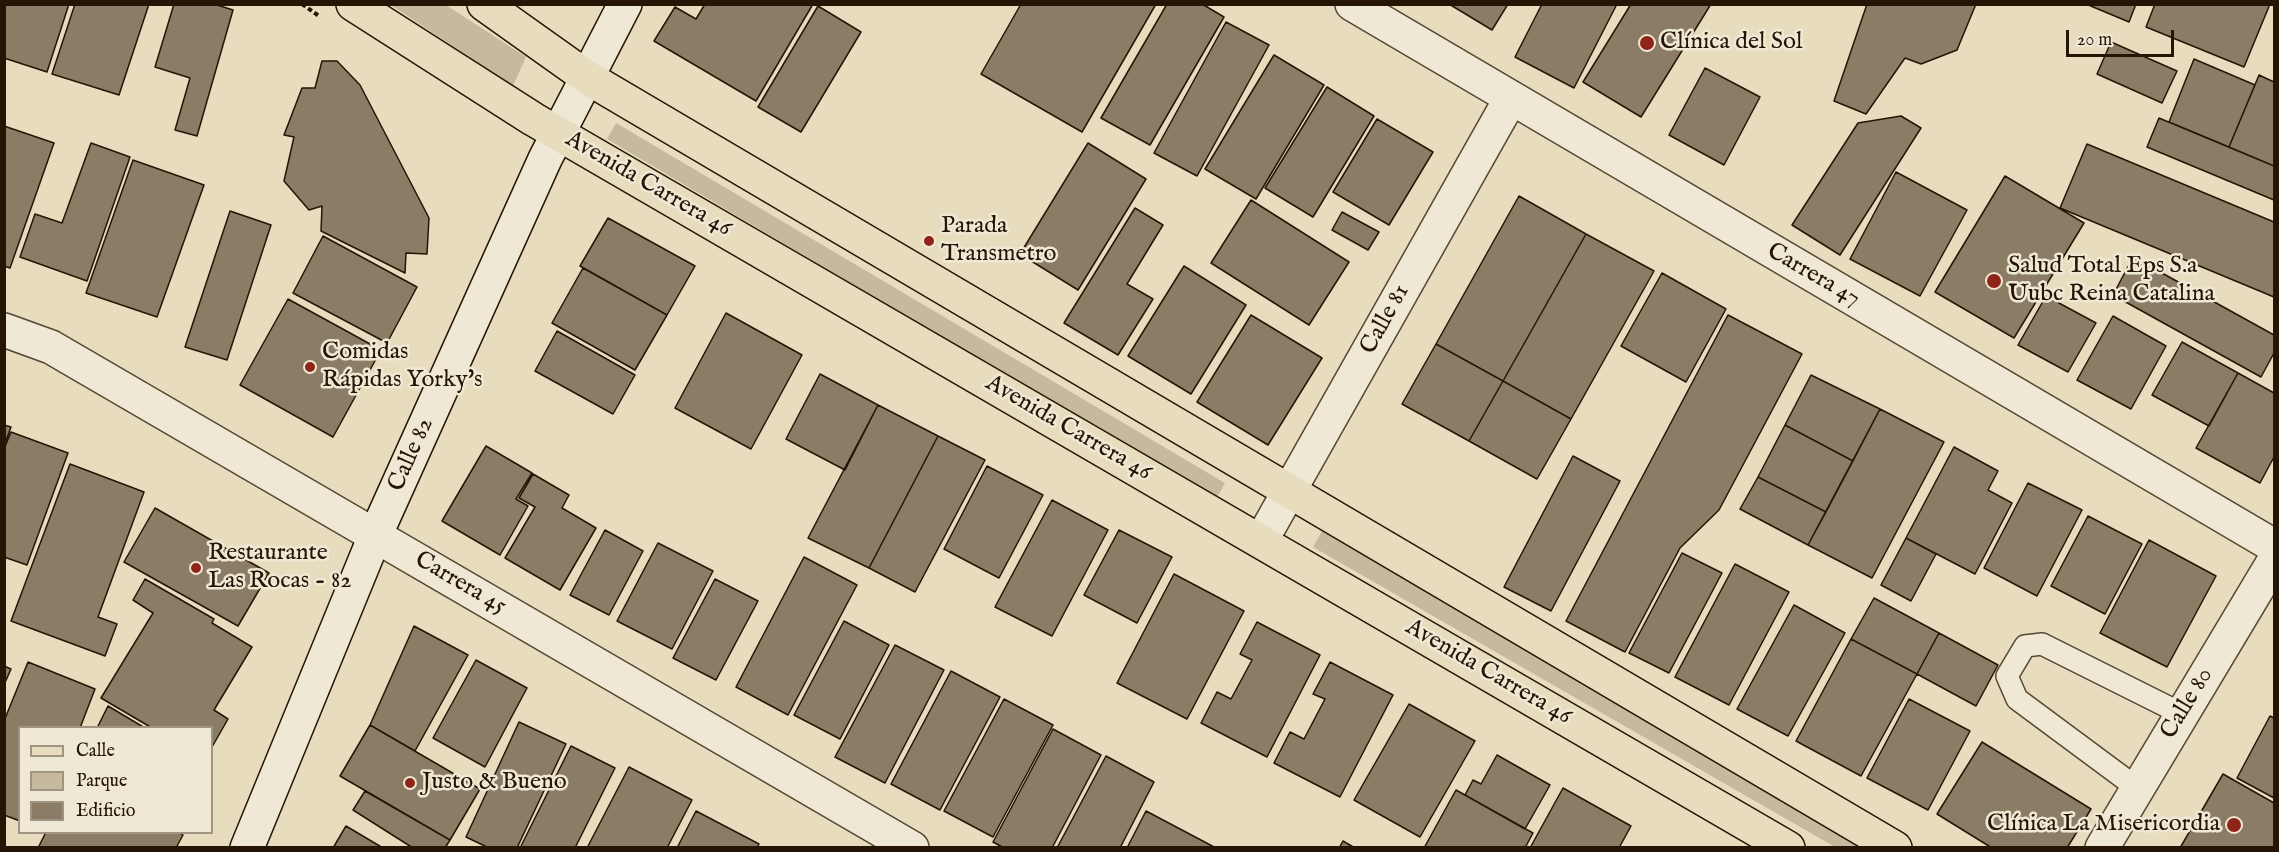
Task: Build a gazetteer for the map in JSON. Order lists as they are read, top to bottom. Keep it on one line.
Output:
{"streets":{"main road":["Avenida Carrera 46"],"street":["Carrera 47","Calle 81","Calle 82","Carrera 45","Calle 80"]},"crossings":[["Avenida Carrera 46","Calle 81"],["Avenida Carrera 46","Calle 82"],["Carrera 47","Calle 81"],["Calle 82","Carrera 45"]],"places":["Clínica del Sol","Parada Transmetro","Salud Total Eps S.a Uubc Reina Catalina","Comidas Rápidas Yorky's","Restaurante Las Rocas - 82","Justo & Bueno","Clínica La Misericordia"],"legend":["Calle","Parque","Edificio"],"scale_bar":"20 m"}
